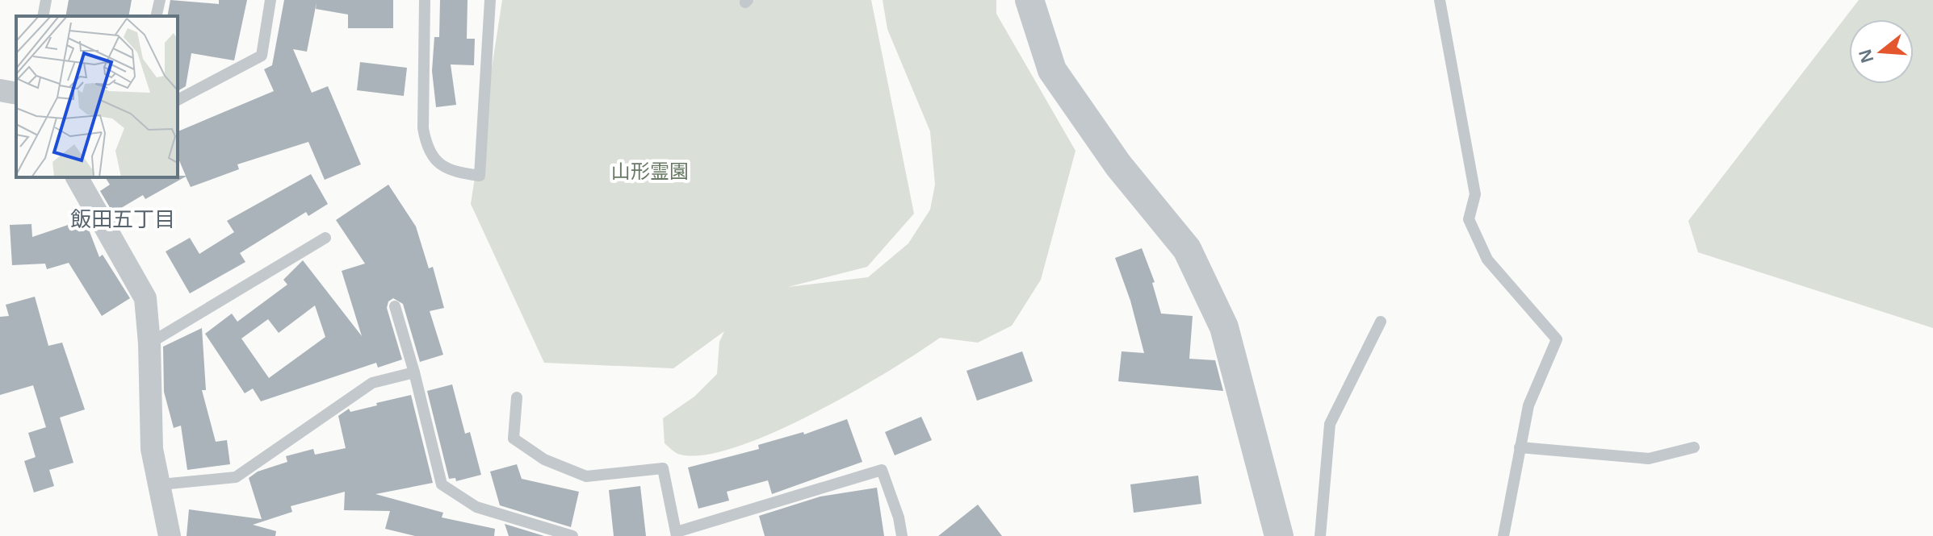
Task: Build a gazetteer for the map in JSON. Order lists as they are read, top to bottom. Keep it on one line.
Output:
{"districts":["飯田五丁目"],"parks":["山形霊園"],"north":"left"}
